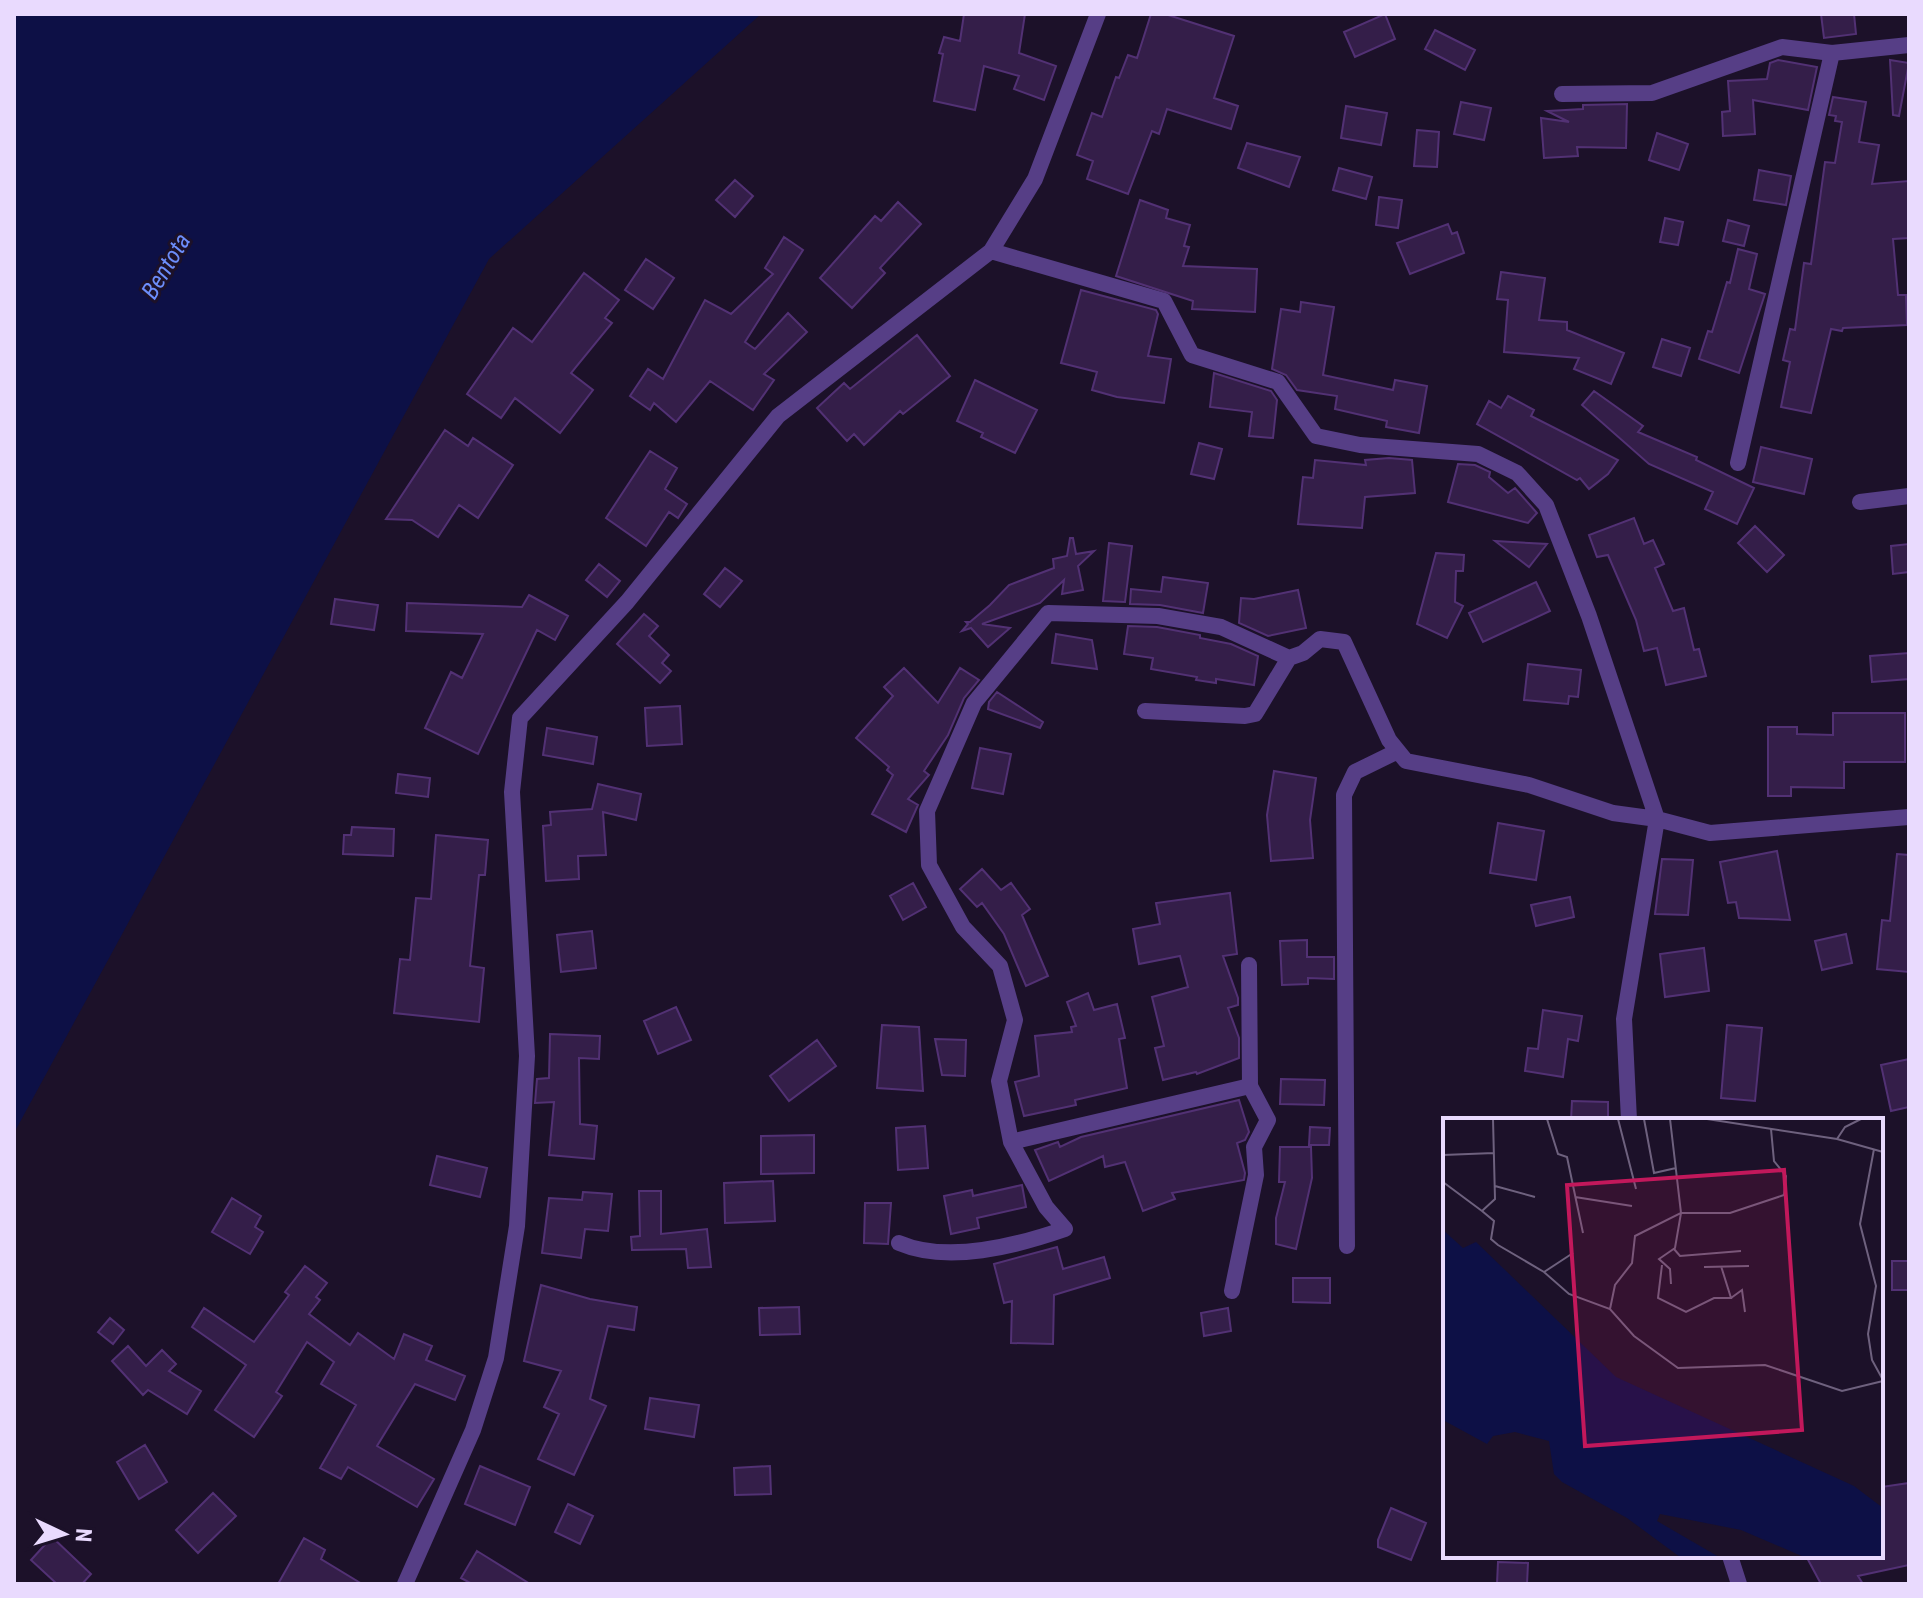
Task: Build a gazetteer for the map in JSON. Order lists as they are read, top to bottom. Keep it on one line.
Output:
{"water":["Bentota"],"north":"right"}
